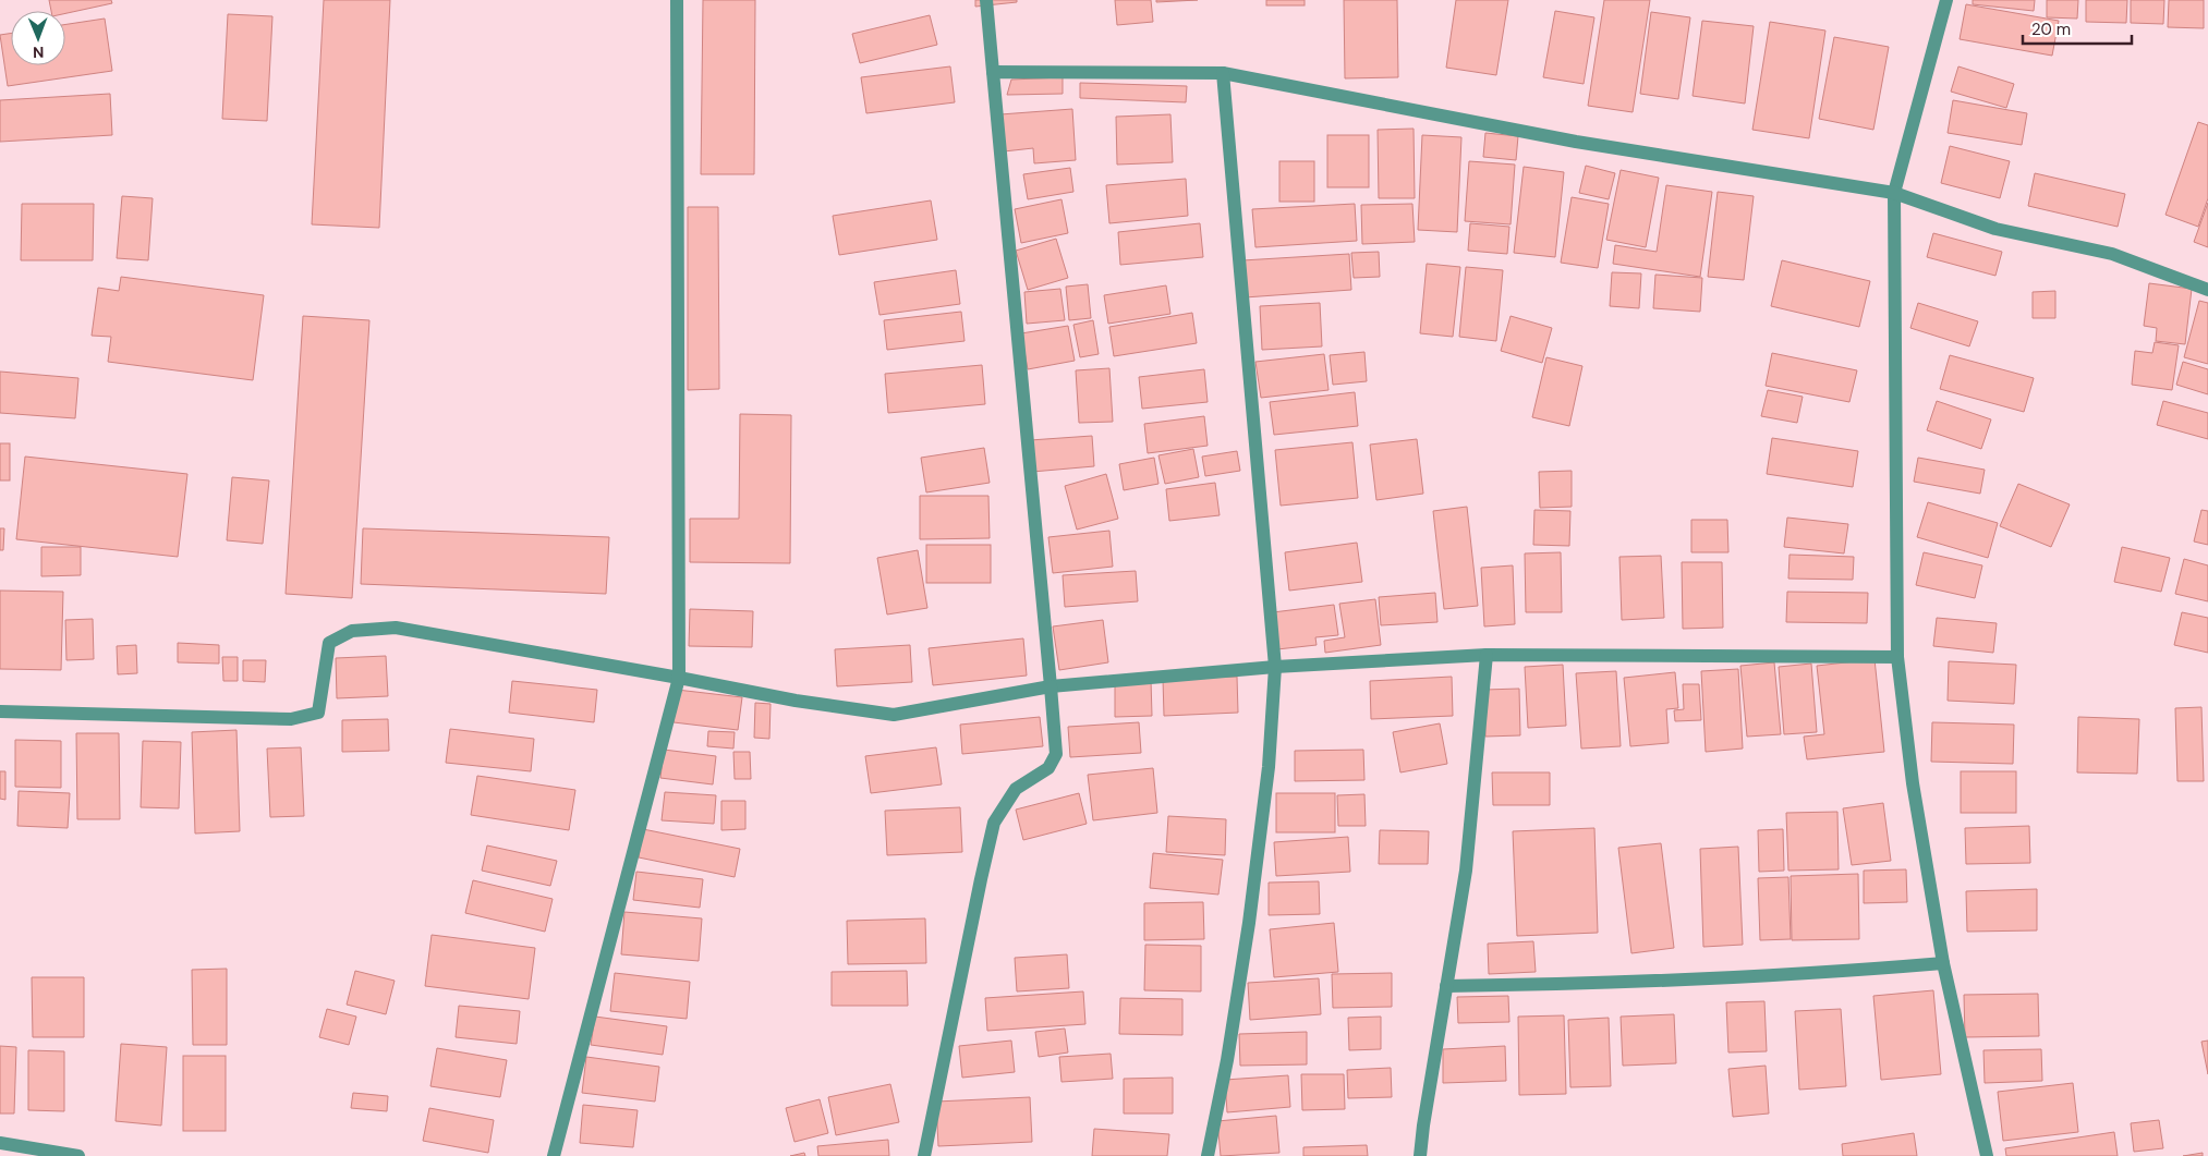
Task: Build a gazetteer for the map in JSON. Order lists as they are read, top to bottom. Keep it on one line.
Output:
{"scale_bar":"20 m","north":"bottom"}
